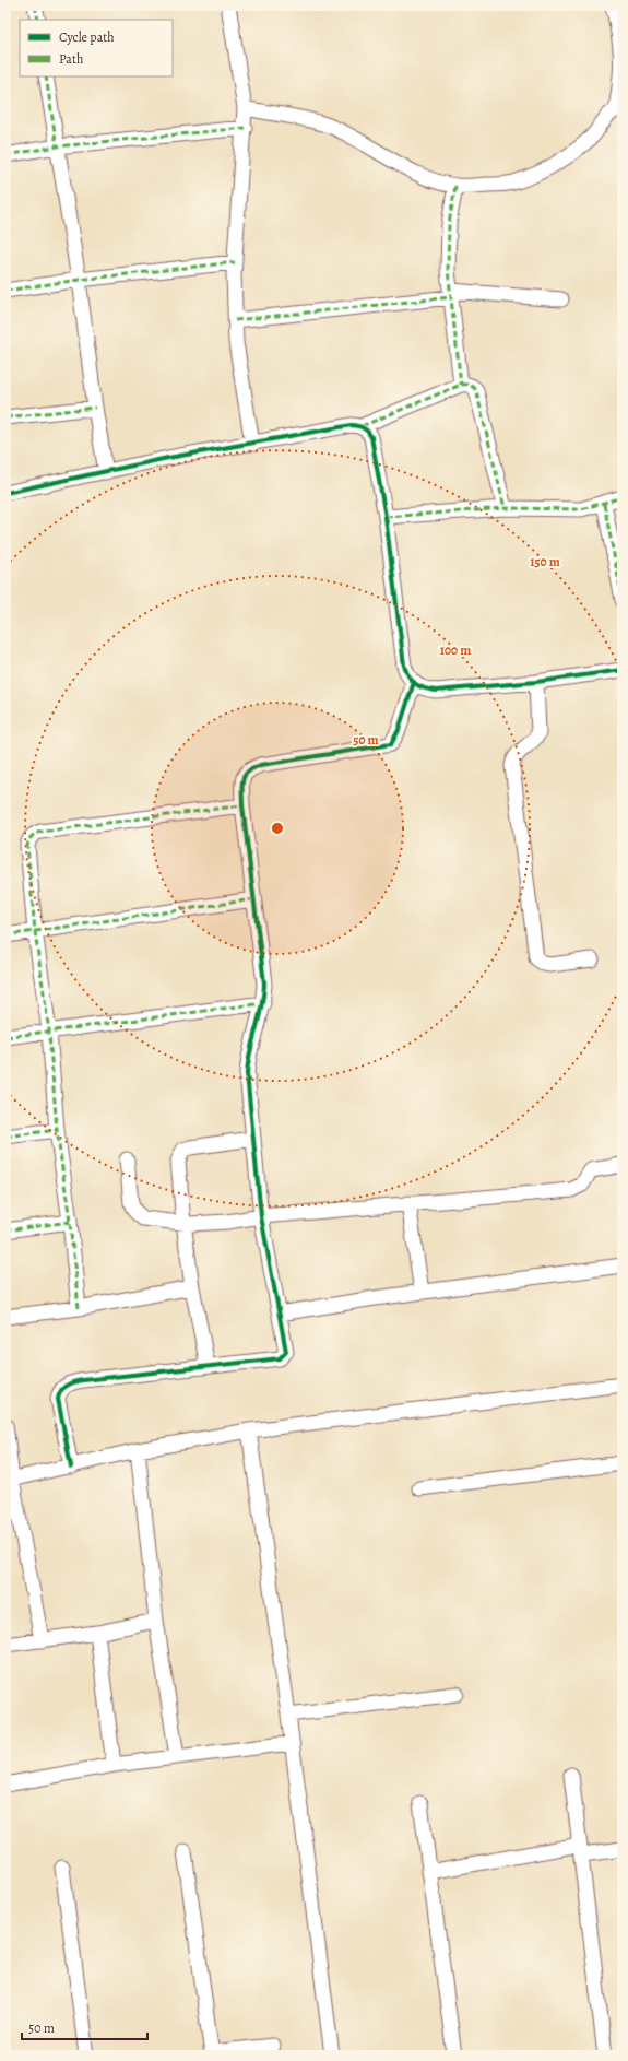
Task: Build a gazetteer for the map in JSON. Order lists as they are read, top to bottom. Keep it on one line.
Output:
{"legend":["Cycle path","Path"],"scale_bar":"50 m","rings":["150 m","100 m","50 m"]}
